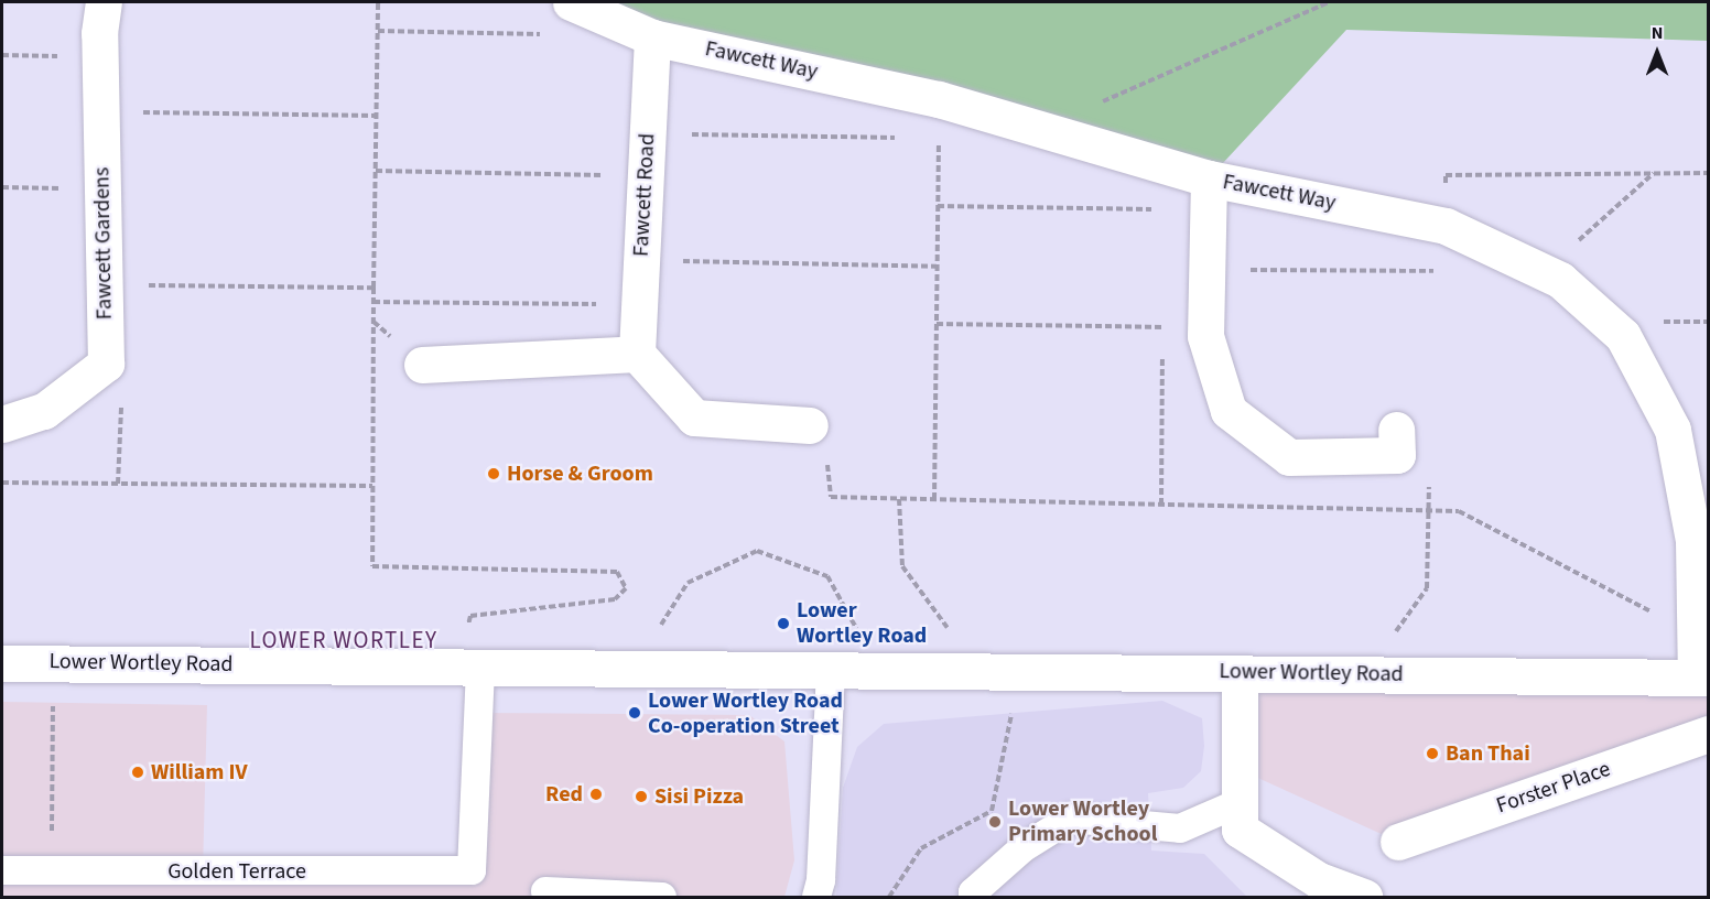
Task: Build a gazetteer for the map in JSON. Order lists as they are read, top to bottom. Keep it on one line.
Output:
{"streets":{"street":["Fawcett Way","Fawcett Road","Fawcett Gardens","Lower Wortley Road","Forster Place"],"lane":["Golden Terrace"]},"crossings":[["Fawcett Way","Fawcett Road"],["Fawcett Way","Lower Wortley Road"],["Lower Wortley Road","Golden Terrace"]],"districts":["LOWER WORTLEY"],"places":["Horse & Groom","Lower Wortley Road","Lower Wortley Road Co-operation Street","Ban Thai","William IV","Red","Sisi Pizza","Lower Wortley Primary School"],"north":"top"}
